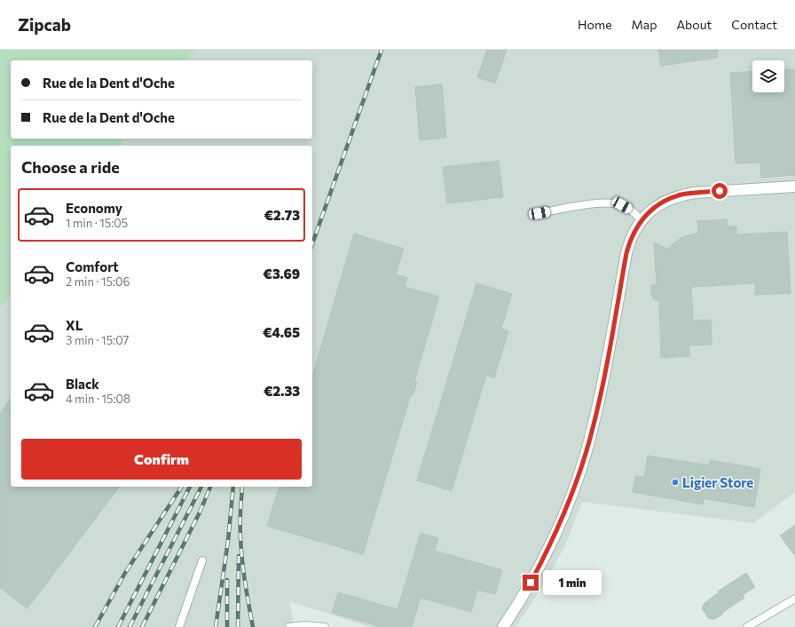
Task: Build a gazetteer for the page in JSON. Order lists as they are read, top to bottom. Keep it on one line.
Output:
{"places":["Ligier Store"],"page":{"header":"Zipcab","nav":["Home","Map","About","Contact"],"banner":["Rue de la Dent d'Oche","Rue de la Dent d'Oche"],"heading":"Choose a ride","list":[{"name":"Economy","note":"1 min · 15:05","value":"€2.73"},{"name":"Comfort","note":"2 min · 15:06","value":"€3.69"},{"name":"XL","note":"3 min · 15:07","value":"€4.65"},{"name":"Black","note":"4 min · 15:08","value":"€2.33"}],"buttons":"Confirm","bubble":"1 min"}}
